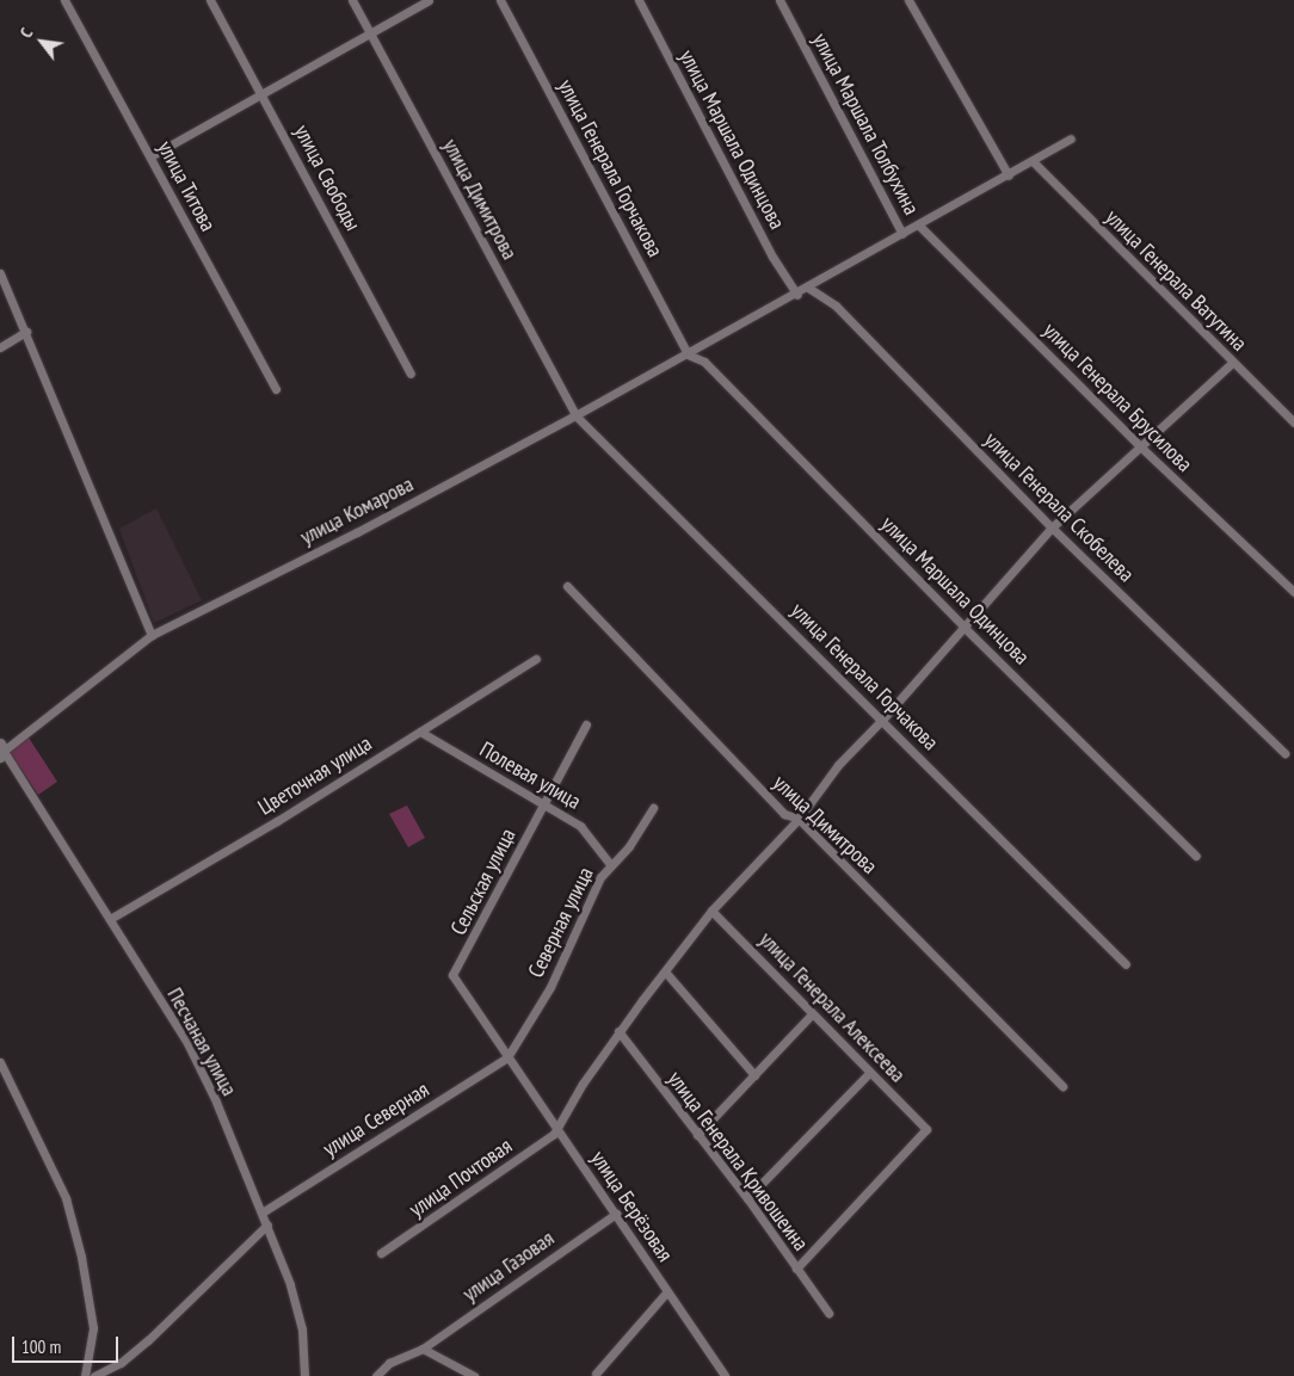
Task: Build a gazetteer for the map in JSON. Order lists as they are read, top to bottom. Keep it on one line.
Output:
{"streets":{"street":["улица Маршала Толбухина","улица Маршала Одинцова","улица Генерала Горчакова","улица Свободы","улица Титова","улица Димитрова","улица Генерала Ватутина","улица Генерала Брусилова","улица Генерала Скобелева","улица Комарова","Цветочная улица","Полевая улица","Сельская улица","Северная улица","улица Генерала Алексеева","Песчаная улица","улица Северная","улица Генерала Кривошеина","улица Почтовая","улица Берёзовая","улица Газовая"]},"crossings":[["улица Маршала Толбухина","улица Комарова"],["улица Маршала Одинцова","улица Генерала Горчакова"],["улица Маршала Одинцова","улица Комарова"],["улица Генерала Горчакова","улица Димитрова"],["улица Генерала Горчакова","улица Комарова"],["улица Димитрова","улица Комарова"],["улица Генерала Ватутина","улица Комарова"],["улица Генерала Брусилова","улица Комарова"],["улица Генерала Скобелева","улица Комарова"],["улица Комарова","Песчаная улица"],["Цветочная улица","Полевая улица"],["Цветочная улица","Песчаная улица"],["Полевая улица","Сельская улица"],["Полевая улица","Северная улица"],["Сельская улица","улица Берёзовая"],["Северная улица","улица Северная"],["Северная улица","улица Берёзовая"],["улица Генерала Алексеева","улица Генерала Кривошеина"],["Песчаная улица","улица Северная"],["улица Северная","улица Берёзовая"],["улица Почтовая","улица Берёзовая"],["улица Берёзовая","улица Газовая"]],"scale_bar":"100 m","north":"top left"}
